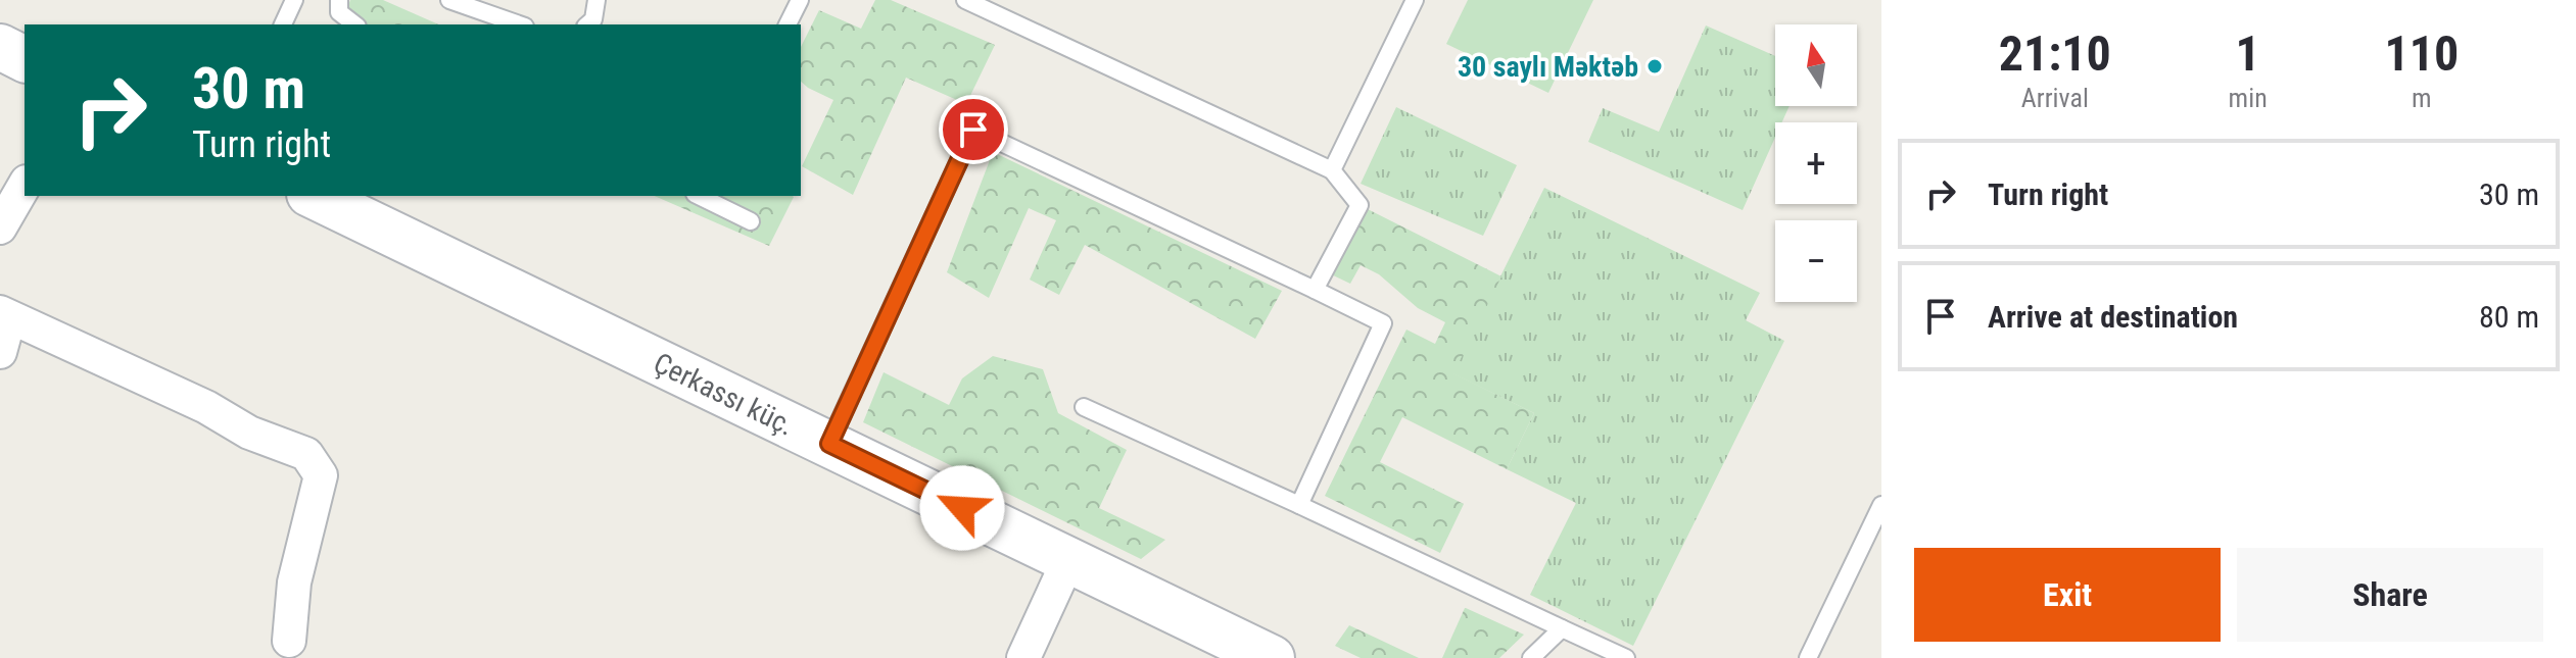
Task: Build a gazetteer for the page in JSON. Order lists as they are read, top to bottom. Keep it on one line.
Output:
{"streets":{"street":["Çerkassı küç."]},"places":["30 saylı Məktəb"],"north":"top","page":{"eta":["21:10","Arrival","1","min","110","m"],"map_buttons":["+","−"],"turn":["30 m","Turn right"],"list":[{"name":"Turn right","value":"30 m"},{"name":"Arrive at destination","value":"80 m"}],"buttons":["Exit","Share"]}}
